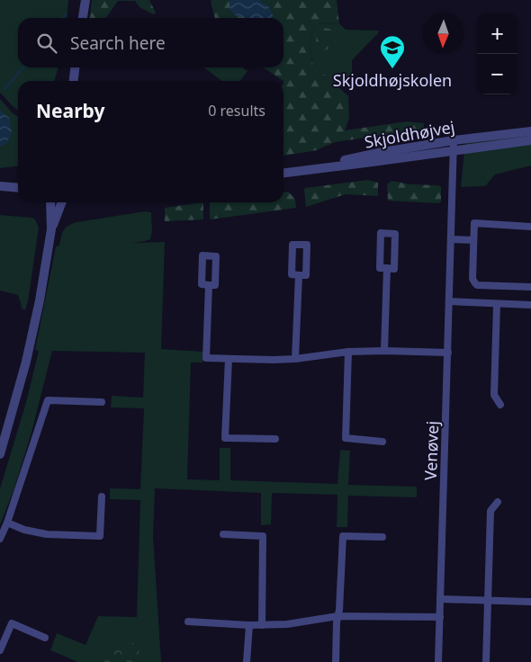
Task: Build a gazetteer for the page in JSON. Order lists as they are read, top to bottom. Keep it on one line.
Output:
{"streets":{"street":["Skjoldhøjvej","Venøvej"]},"crossings":[["Skjoldhøjvej","Venøvej"]],"places":{"school or university":["Skjoldhøjskolen"]},"north":"bottom","page":{"map_buttons":["+","−"],"search":"Search here","heading":["Nearby","0 results"]}}
